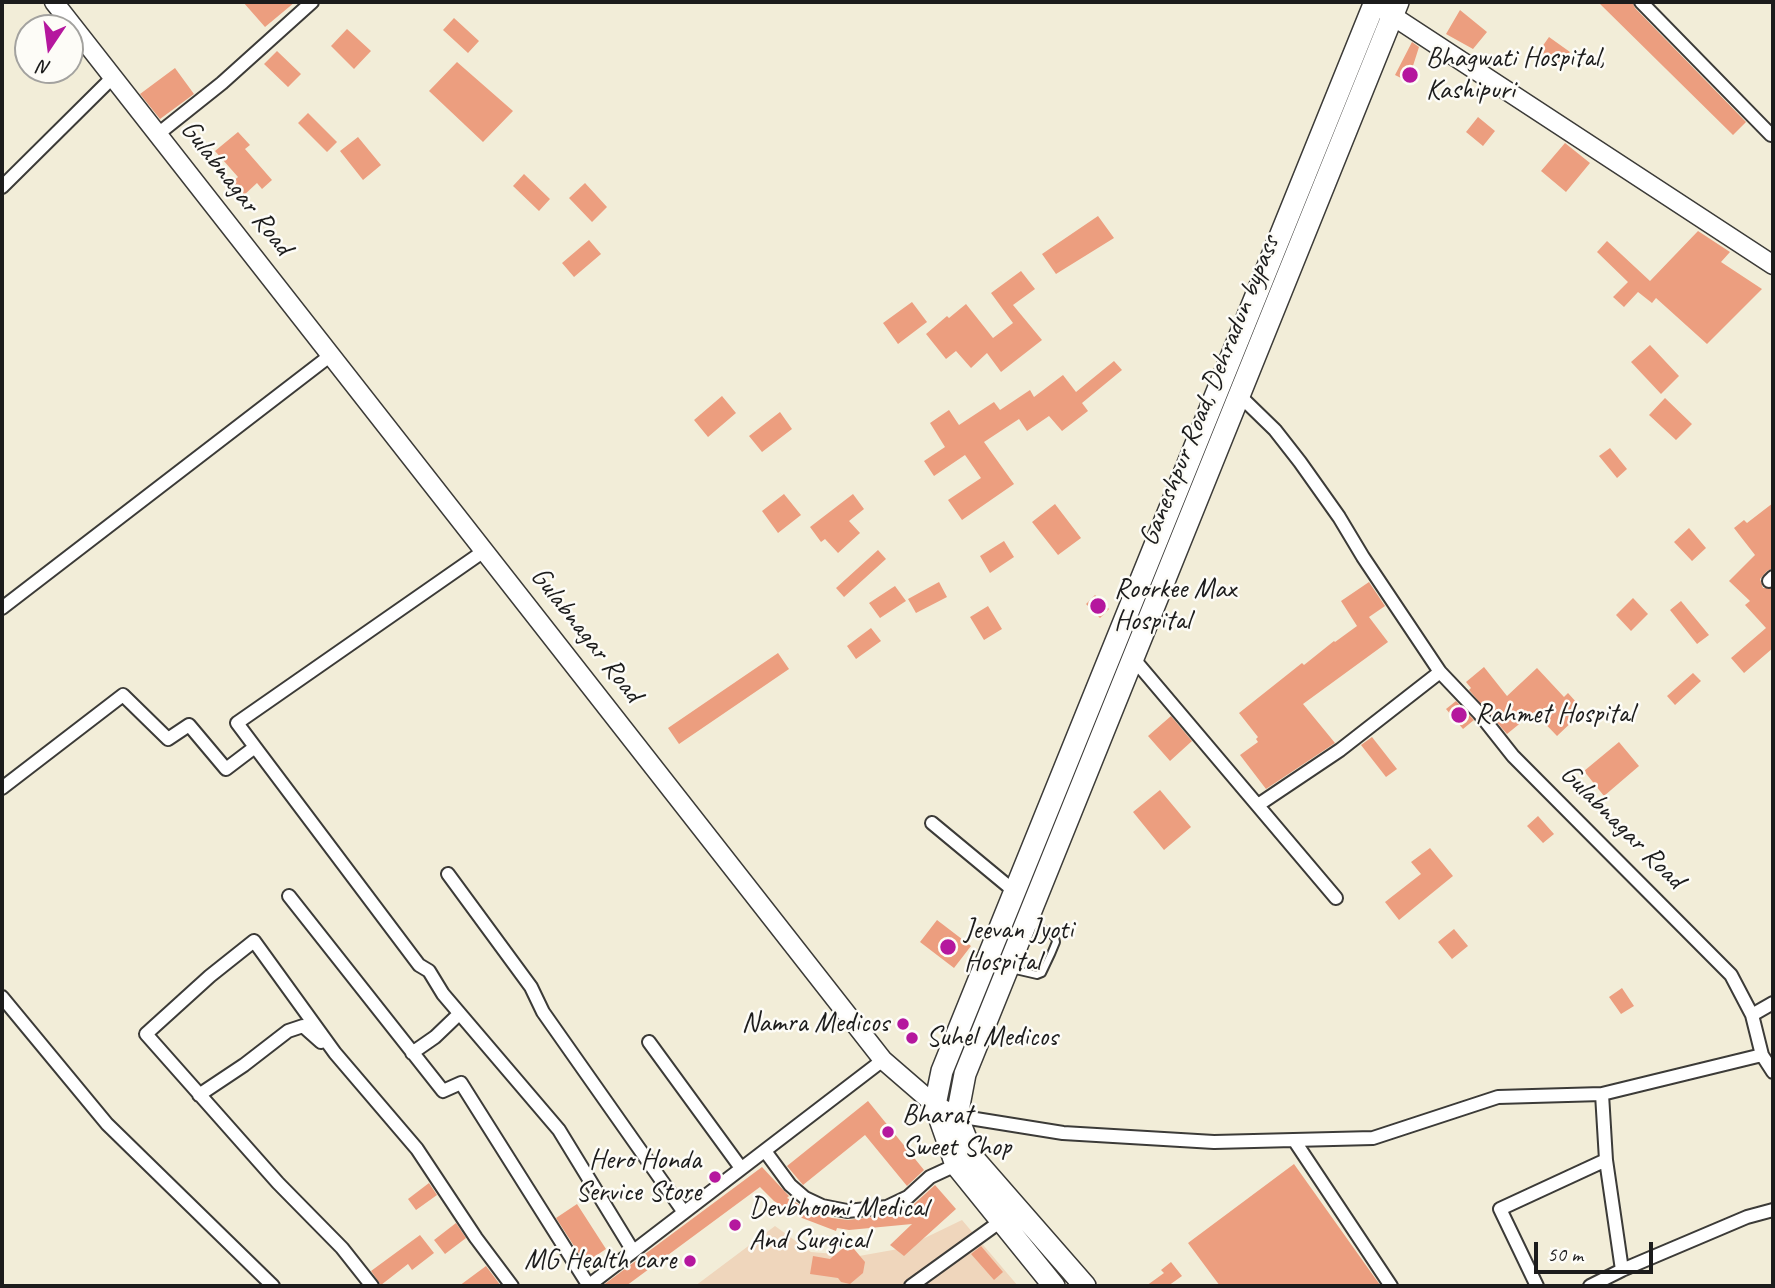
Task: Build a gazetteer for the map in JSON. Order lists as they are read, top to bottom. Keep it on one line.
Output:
{"streets":{"main road":["Gulabnagar Road","Ganeshpur Road, Dehradun bypass"]},"crossings":[["Gulabnagar Road","Ganeshpur Road, Dehradun bypass"]],"places":["Bhagwati Hospital, Kashipuri","Roorkee Max Hospital","Rahmet Hospital","Jeevan Jyoti Hospital","Namra Medicos","Suhel Medicos","Bharat Sweet Shop","Hero Honda Service Store","Devbhoomi Medical And Surgical","MG Health care"],"scale_bar":"50 m","north":"bottom"}
